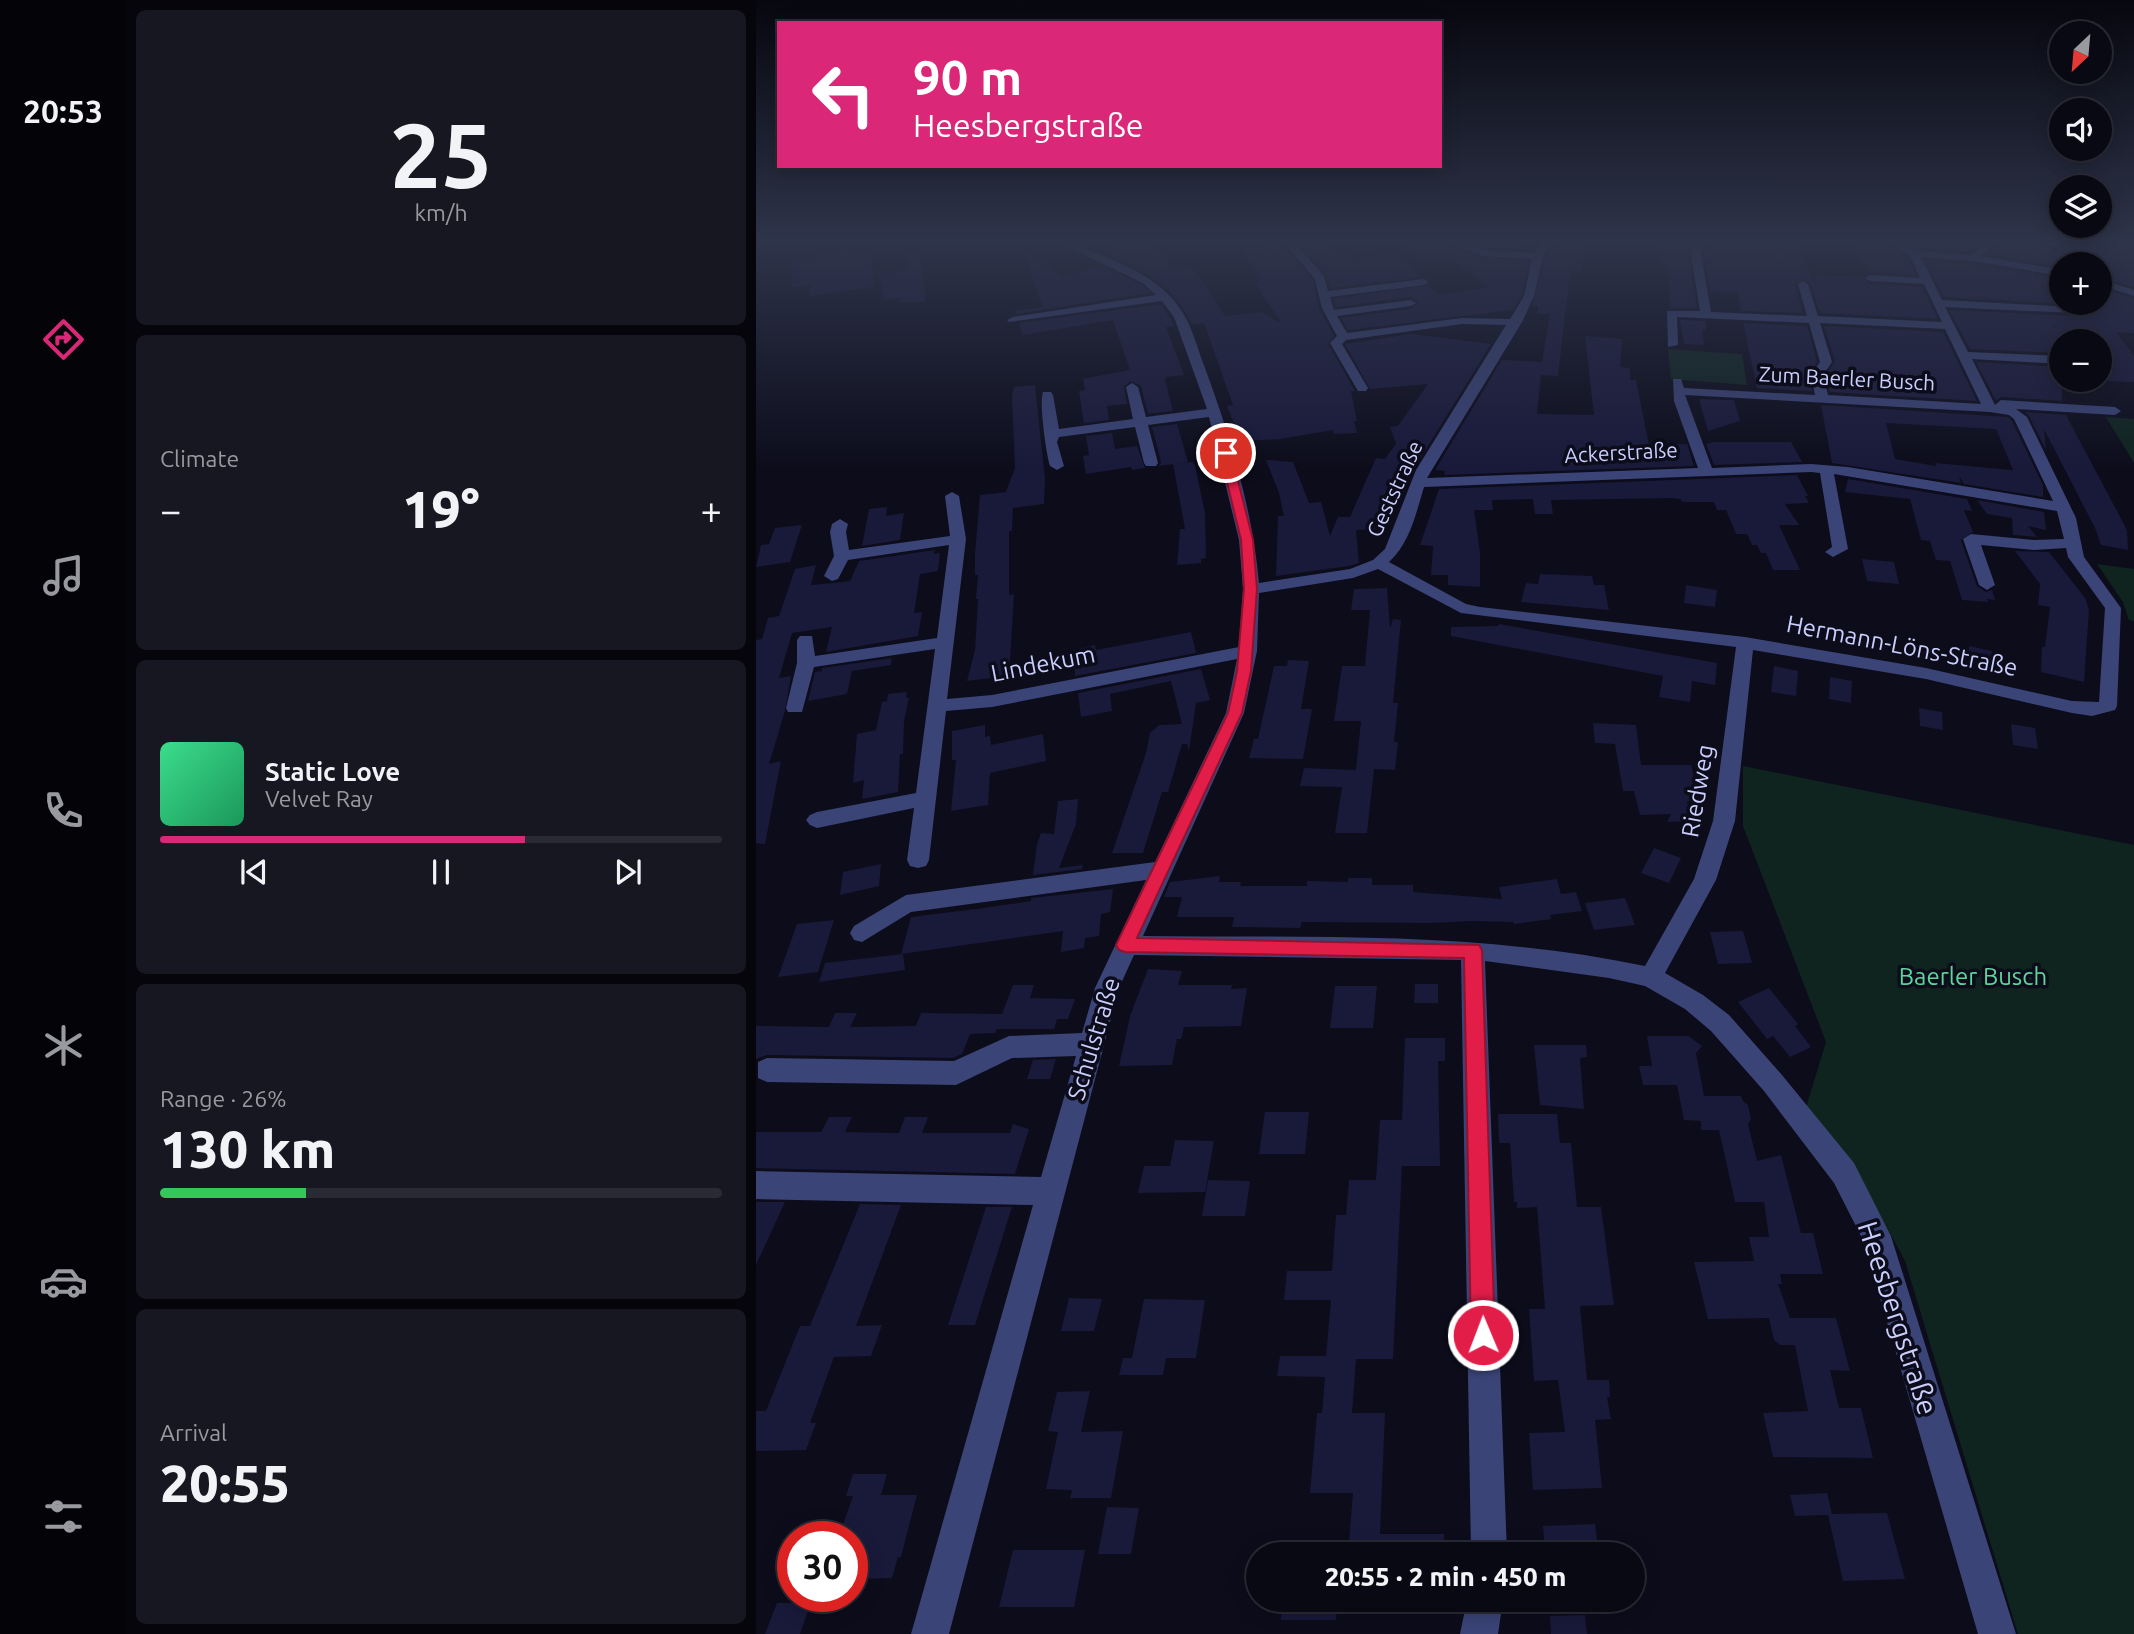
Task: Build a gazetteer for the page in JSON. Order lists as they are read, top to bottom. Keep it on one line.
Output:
{"streets":{"street":["Zum Baerler Busch","Ackerstraße","Geststraße","Hermann-Löns-Straße","Lindekum","Riedweg","Schulstraße","Heesbergstraße"]},"crossings":[["Zum Baerler Busch","Ackerstraße"],["Zum Baerler Busch","Hermann-Löns-Straße"],["Ackerstraße","Geststraße"],["Ackerstraße","Hermann-Löns-Straße"],["Geststraße","Hermann-Löns-Straße"],["Geststraße","Schulstraße"],["Hermann-Löns-Straße","Riedweg"],["Lindekum","Schulstraße"],["Riedweg","Heesbergstraße"],["Schulstraße","Heesbergstraße"]],"parks":["Baerler Busch"],"north":"bottom left","page":{"tabs":"20:53","tile":[["25","km/h"],"Climate",["Range · 26%","130 km"],["Arrival","20:55"]],"map_buttons":["+","−"],"turn":["90 m","Heesbergstraße"],"heat":["−","19°","+"],"song":["Static Love","Velvet Ray"],"limit":"30","trip":"20:55 · 2 min · 450 m"}}
